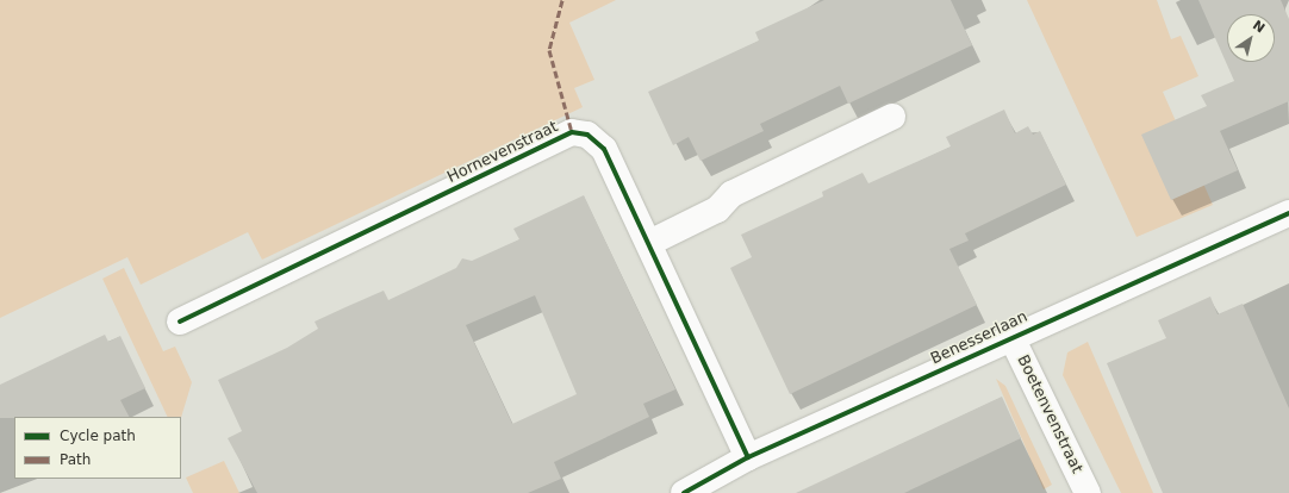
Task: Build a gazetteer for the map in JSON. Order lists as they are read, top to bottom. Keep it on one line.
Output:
{"streets":{"street":["Hornevenstraat","Benesserlaan","Boetenvenstraat"]},"crossings":[["Hornevenstraat","Benesserlaan"],["Benesserlaan","Boetenvenstraat"]],"legend":["Cycle path","Path"],"north":"top right"}
